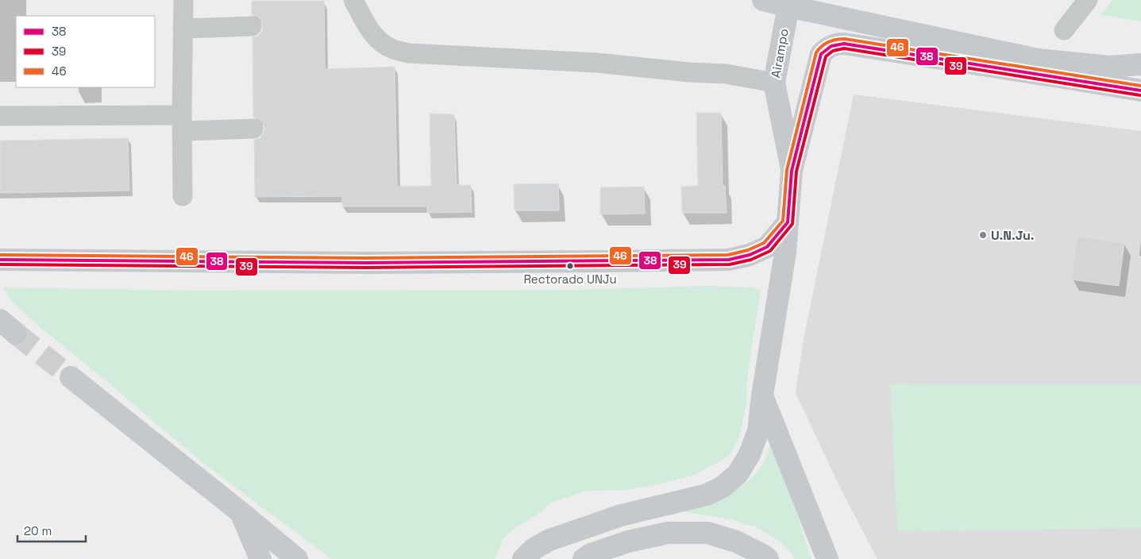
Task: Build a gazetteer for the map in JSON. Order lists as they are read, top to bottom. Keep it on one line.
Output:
{"streets":{"main road":["Airampo"]},"places":["U.N.Ju.","Rectorado UNJu"],"lines":["transit line 46","transit line 38","transit line 39"],"legend":["38","39","46"],"scale_bar":"20 m"}
